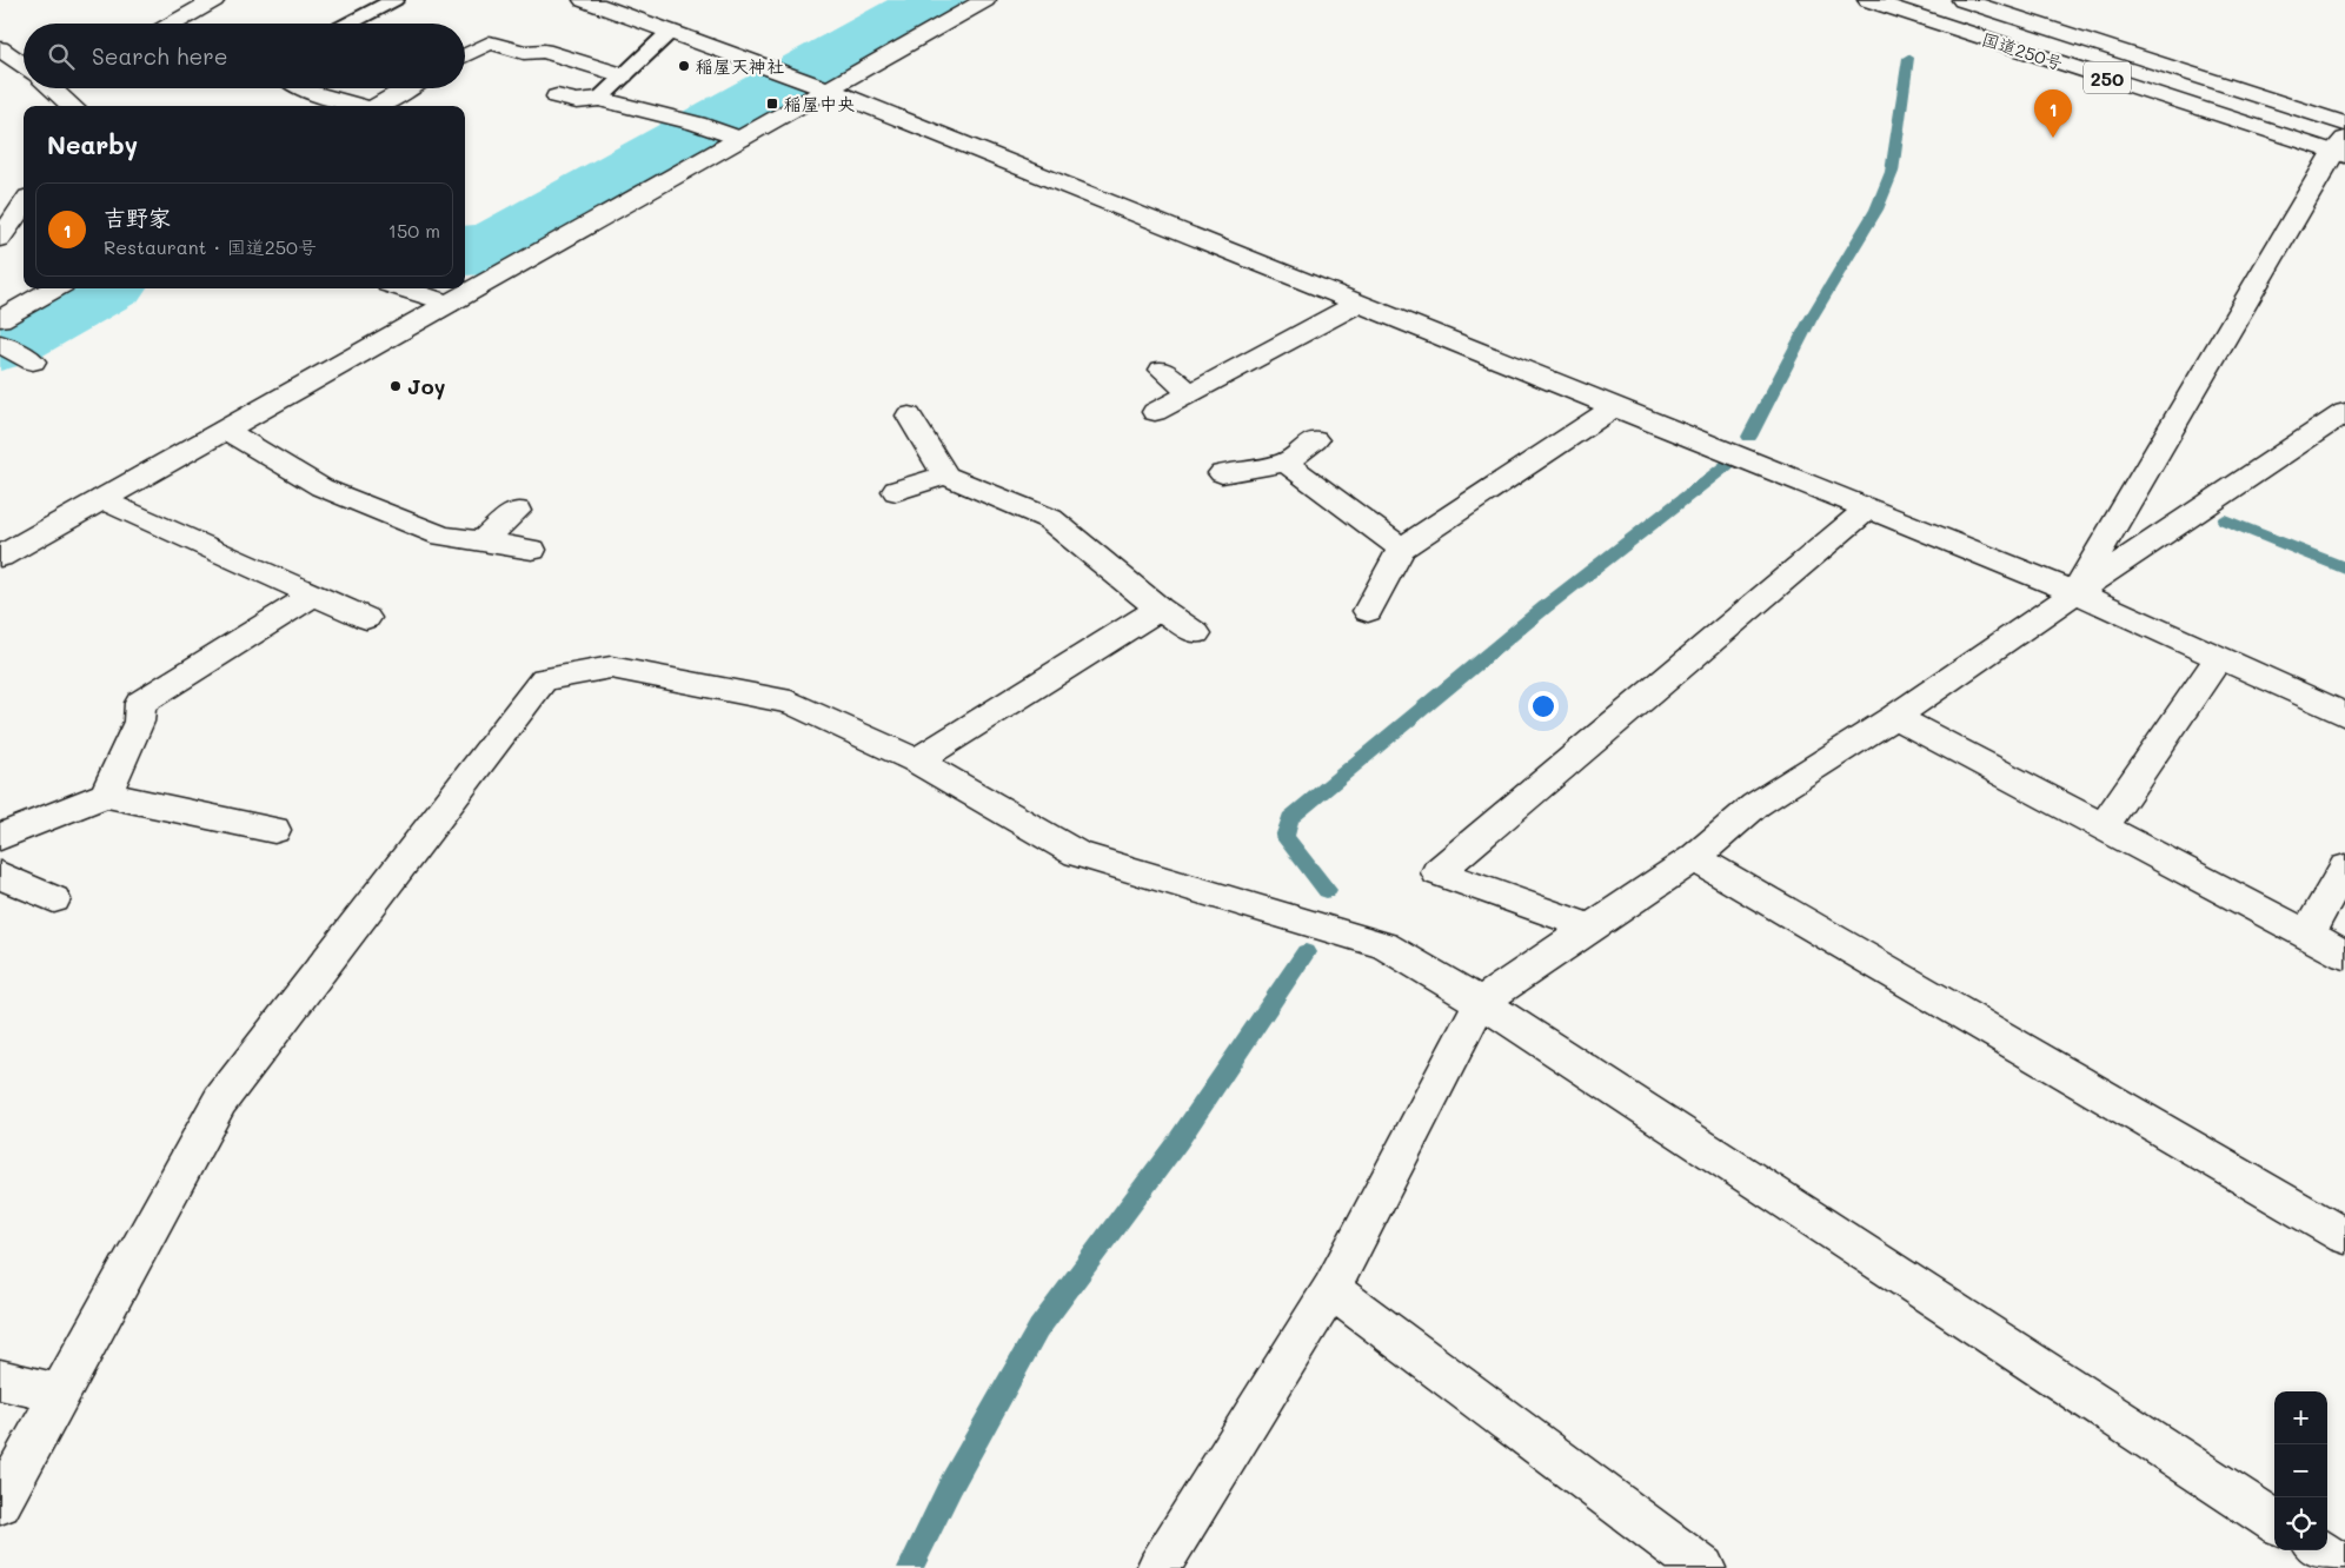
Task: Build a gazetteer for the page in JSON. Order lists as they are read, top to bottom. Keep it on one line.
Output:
{"streets":{"main road":["国道250号","250"]},"places":{"other":["稲屋天神社","Joy"],"transit":["稲屋中央"]},"page":{"search":"Search here","pins":"1","heading":"Nearby","list":[{"mark":"1","name":"吉野家","note":"Restaurant · 国道250号","value":"150 m"}],"map_buttons":["+","−"]}}
